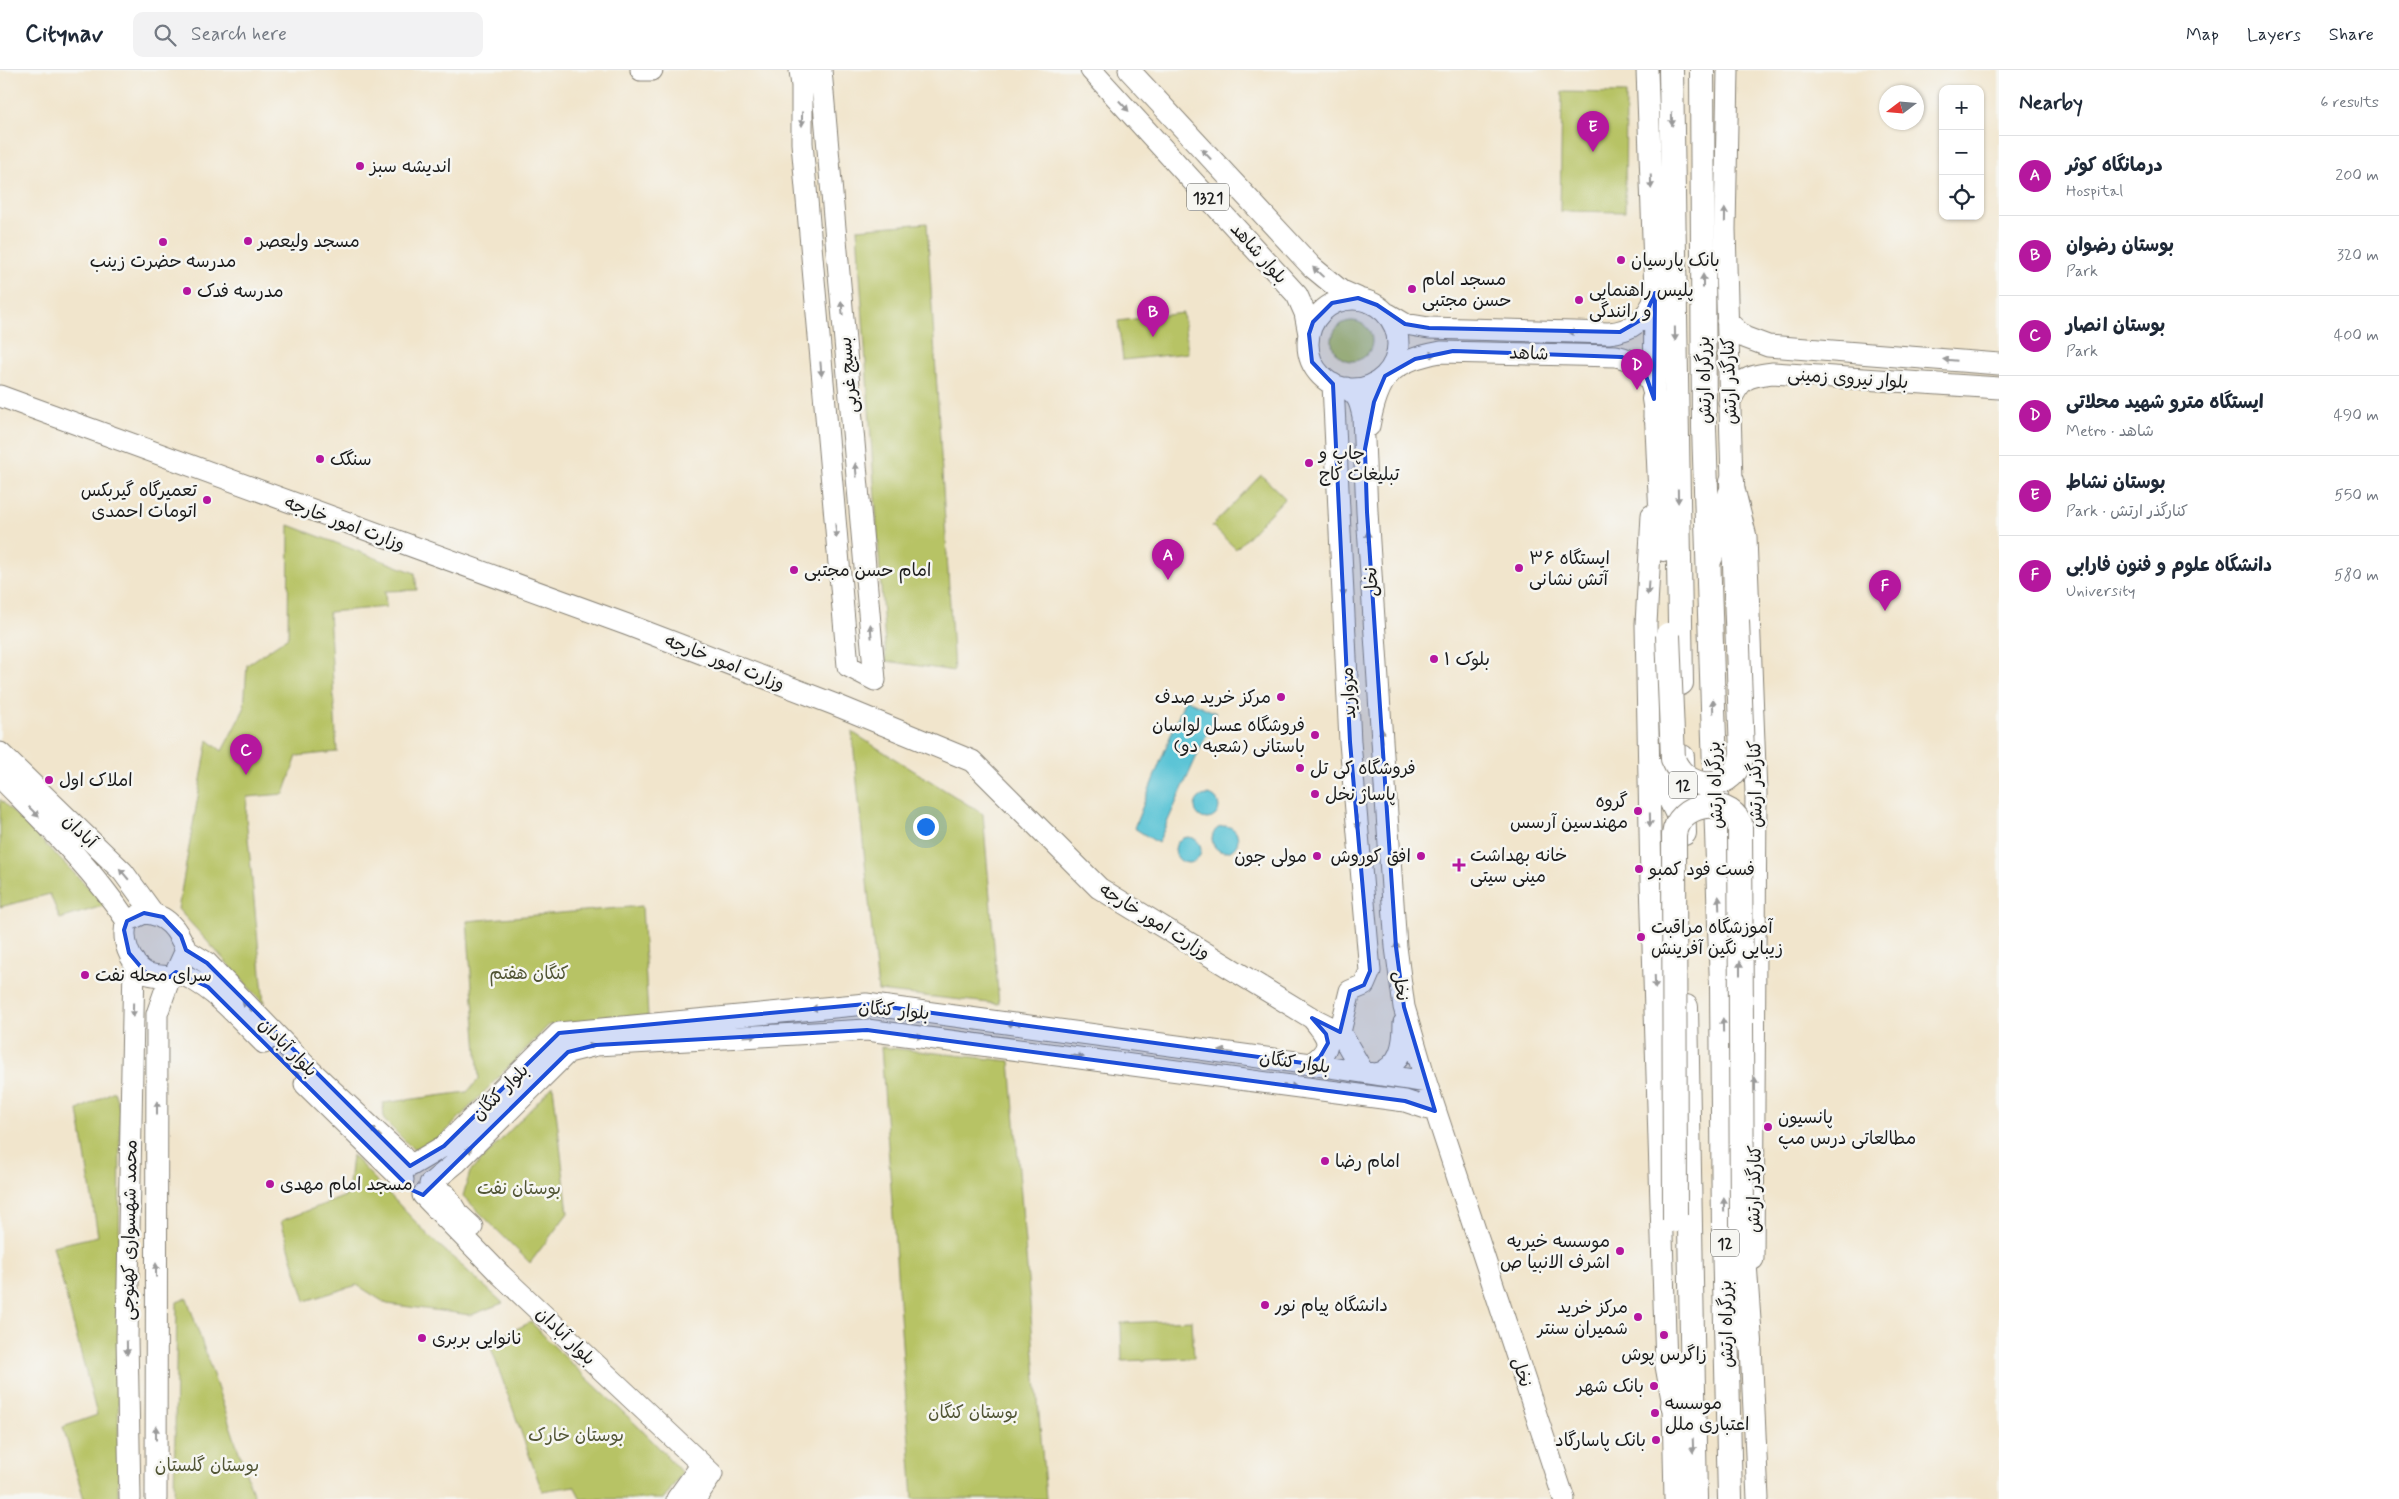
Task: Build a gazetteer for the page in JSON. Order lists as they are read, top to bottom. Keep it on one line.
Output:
{"streets":{"highway":["بزرگراه ارتش","12"],"main road":["1321","بلوار شاهد","شاهد","بسیج غربی","بلوار نیروی زمینی","کنارگذر ارتش","وزارت امور خارجه","نخل","مروارید","آبادان","بلوار کنگان","بلوار آبادان","محمد شهسواری کهنوجی"]},"crossings":[["بلوار شاهد","شاهد"],["بلوار شاهد","مروارید"],["شاهد","مروارید"],["بلوار نیروی زمینی","کنارگذر ارتش"],["وزارت امور خارجه","مروارید"],["نخل","بلوار کنگان"],["آبادان","بلوار آبادان"],["آبادان","محمد شهسواری کهنوجی"],["بلوار کنگان","بلوار آبادان"],["بلوار آبادان","محمد شهسواری کهنوجی"]],"one_way":["نخل","مروارید"],"parks":["کنگان هفتم","بوستان نفت","بوستان کنگان","بوستان خارک","بوستان گلستان"],"places":{"other":["اندیشه سبز","مسجد ولیعصر","مدرسه حضرت زینب","بانک پارسیان","مسجد امام حسن مجتبی","مدرسه فدک","پلیس راهنمایی و رانندگی","سنگک","چاپ و تبلیغات کاج","تعمیرگاه گیربکس اتومات احمدی","ایستگاه ۳۶ آتش نشانی","امام حسن مجتبی","۱ بلوک","مرکز خرید صدف","فروشگاه عسل لواسان باستانی (شعبه دو)","فروشگاه کی تل","املاک اول","پاساژ نخل","گروه مهندسین آرسس","مولی جون","افق کوروش","فست فود کمبو","آموزشگاه مراقبت زیبایی نگین آفرینش","سرای محله نفت","پانسیون مطالعاتی درس مپ","امام رضا","مسجد امام مهدی","موسسه خیریه اشرف الانبیا ص","دانشگاه پیام نور","مرکز خرید شمیران سنتر","زاگرس پوش","نانوایی بربری","بانک شهر","موسسه اعتباری ملل","بانک پاسارگاد"],"health":["خانه بهداشت مینی سیتی"]},"north":"left","page":{"header":"Citynav","search":"Search here","nav":["Map","Layers","Share"],"heading":["Nearby","6 results"],"map_buttons":["+","−"],"pins":["E","B","D","A","F","C"],"list":[{"mark":"A","name":"درمانگاه کوثر","note":"Hospital","value":"200 m"},{"mark":"B","name":"بوستان رضوان","note":"Park","value":"320 m"},{"mark":"C","name":"بوستان انصار","note":"Park","value":"400 m"},{"mark":"D","name":"ایستگاه مترو شهید محلاتی","note":"Metro · شاهد","value":"490 m"},{"mark":"E","name":"بوستان نشاط","note":"Park · کنارگذر ارتش","value":"550 m"},{"mark":"F","name":"دانشگاه علوم و فنون فارابی","note":"University","value":"580 m"}]}}
